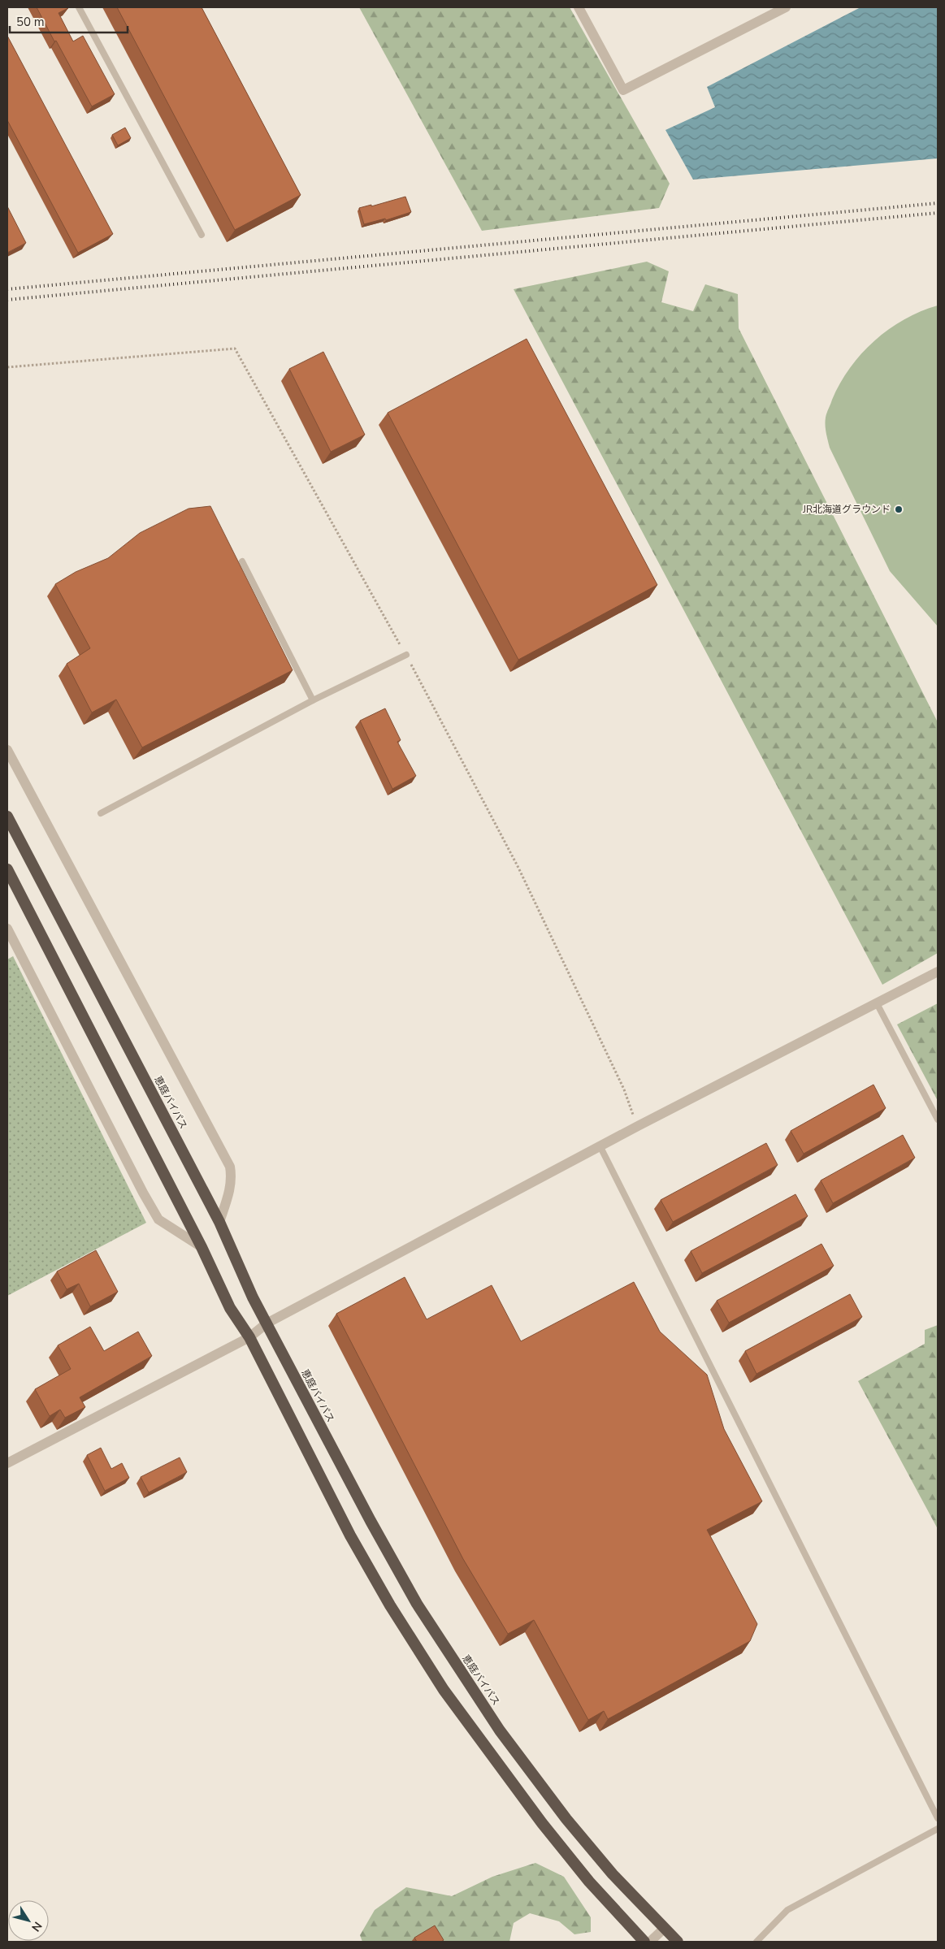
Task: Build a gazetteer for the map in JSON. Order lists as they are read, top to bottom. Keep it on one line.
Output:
{"streets":{"highway":["恵庭バイパス"]},"places":["JR北海道グラウンド"],"scale_bar":"50 m","north":"bottom right"}
